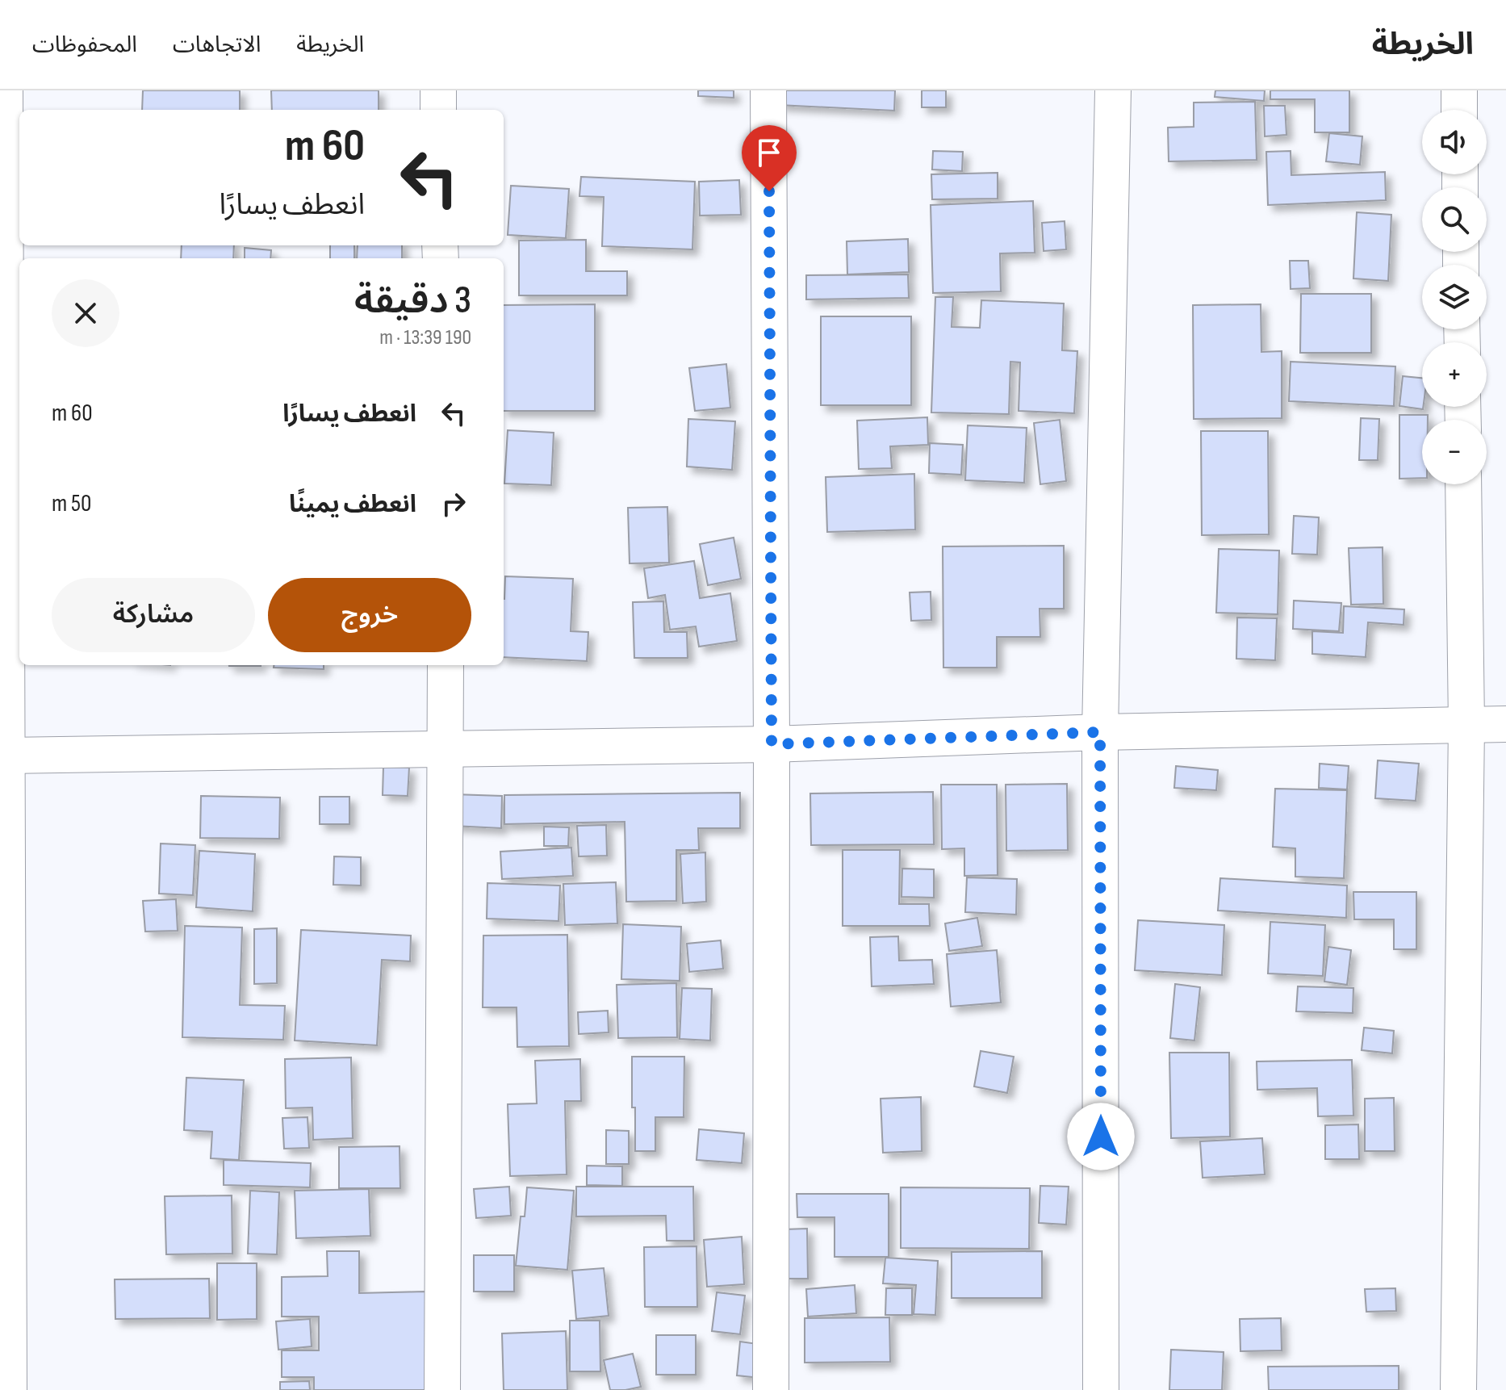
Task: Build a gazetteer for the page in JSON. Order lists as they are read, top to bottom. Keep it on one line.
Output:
{"page":{"header":"الخريطة","nav":["الخريطة","الاتجاهات","المحفوظات"],"map_buttons":["+","−"],"turn":["60 m","انعطف يسارًا"],"heading":["3 دقيقة","190 m · 13:39"],"list":[{"name":"انعطف يسارًا","value":"60 m"},{"name":"انعطف يمينًا","value":"50 m"}],"buttons":["خروج","مشاركة"]}}
